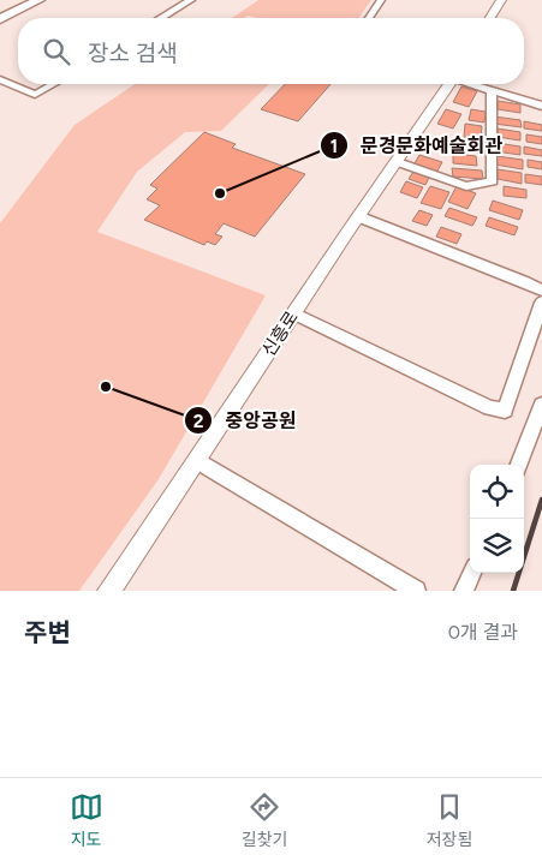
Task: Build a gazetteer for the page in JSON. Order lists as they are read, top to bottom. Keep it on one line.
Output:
{"streets":{"street":["신흥로"]},"places":["문경문화예술회관","중앙공원"],"page":{"search":"장소 검색","heading":["주변","0개 결과"],"nav":["지도","길찾기","저장됨"]}}
